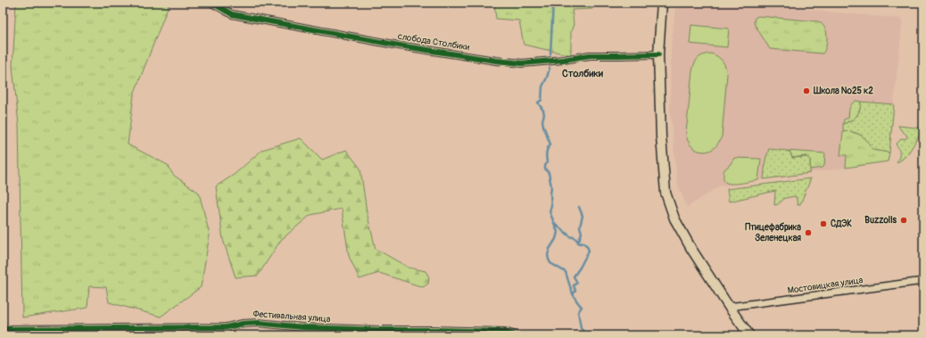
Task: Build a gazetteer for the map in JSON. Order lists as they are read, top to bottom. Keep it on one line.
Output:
{"streets":{"street":["слобода Столбики","Мостовицкая улица","Фестивальная улица"]},"districts":["Столбики"],"places":["Школа №25 к2","Buzzolls","СДЭК","Птицефабрика Зеленецкая"]}
